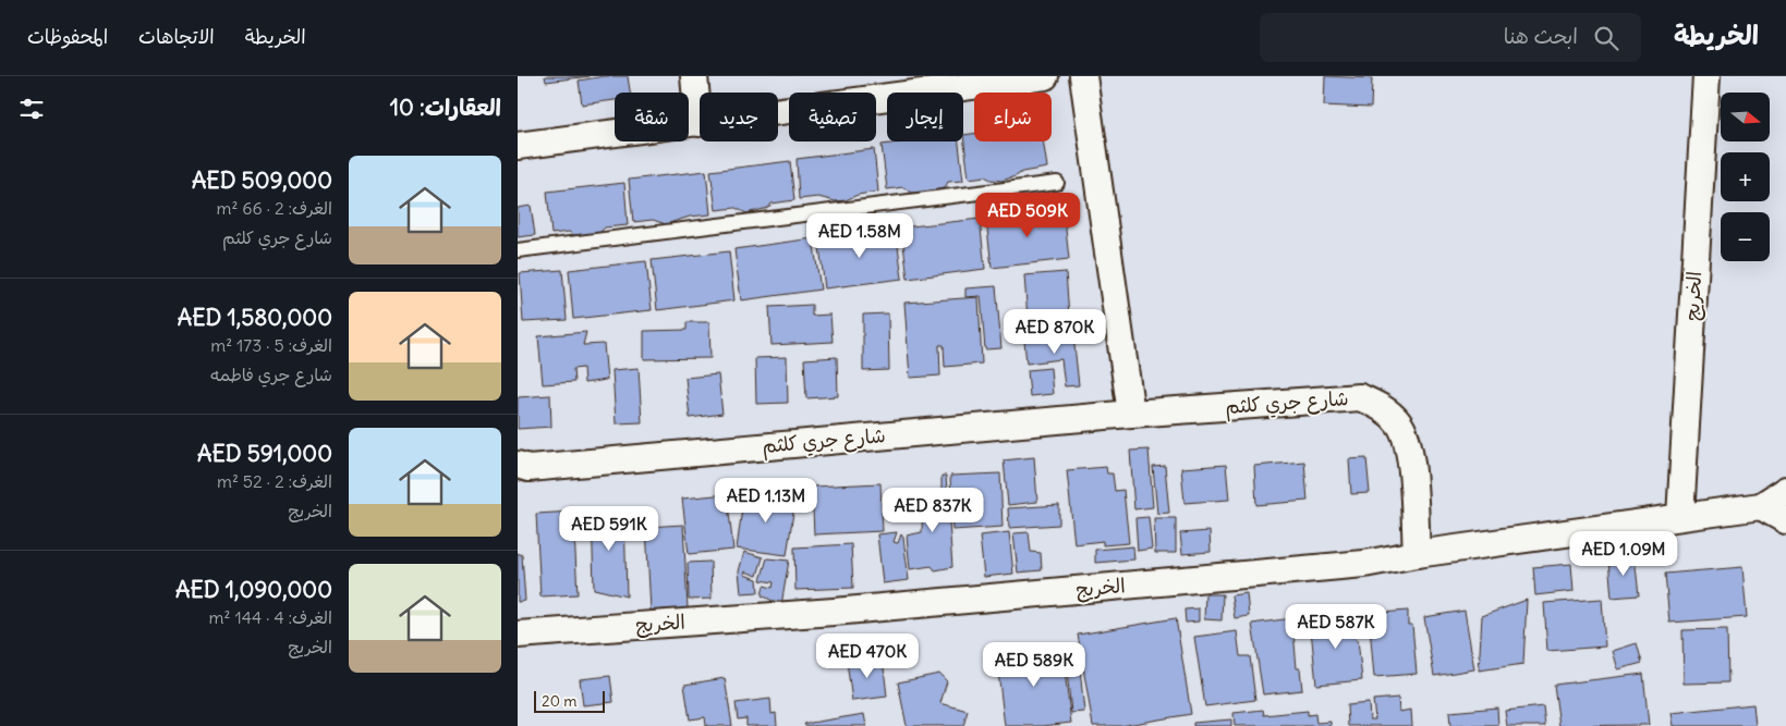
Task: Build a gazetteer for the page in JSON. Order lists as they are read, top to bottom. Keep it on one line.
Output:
{"streets":{"street":["الخريج","شارع جري كلثم"]},"crossings":[["الخريج","شارع جري كلثم"]],"scale_bar":"20 m","north":"right","page":{"header":"الخريطة","search":"ابحث هنا","nav":["الخريطة","الاتجاهات","المحفوظات"],"heading":"العقارات: 10","map_buttons":["+","−"],"chip":["شراء","إيجار","تصفية","جديد","شقة"],"list":[{"name":"AED 509,000","note":"الغرف: 2 · 66 m² · شارع جري كلثم"},{"name":"AED 1,580,000","note":"الغرف: 5 · 173 m² · شارع جري فاطمه"},{"name":"AED 591,000","note":"الغرف: 2 · 52 m² · الخريج"},{"name":"AED 1,090,000","note":"الغرف: 4 · 144 m² · الخريج"}],"price":["AED 509K","AED 1.58M","AED 870K","AED 1.13M","AED 837K","AED 591K","AED 1.09M","AED 587K","AED 470K","AED 589K"],"scale":"20 m"}}
